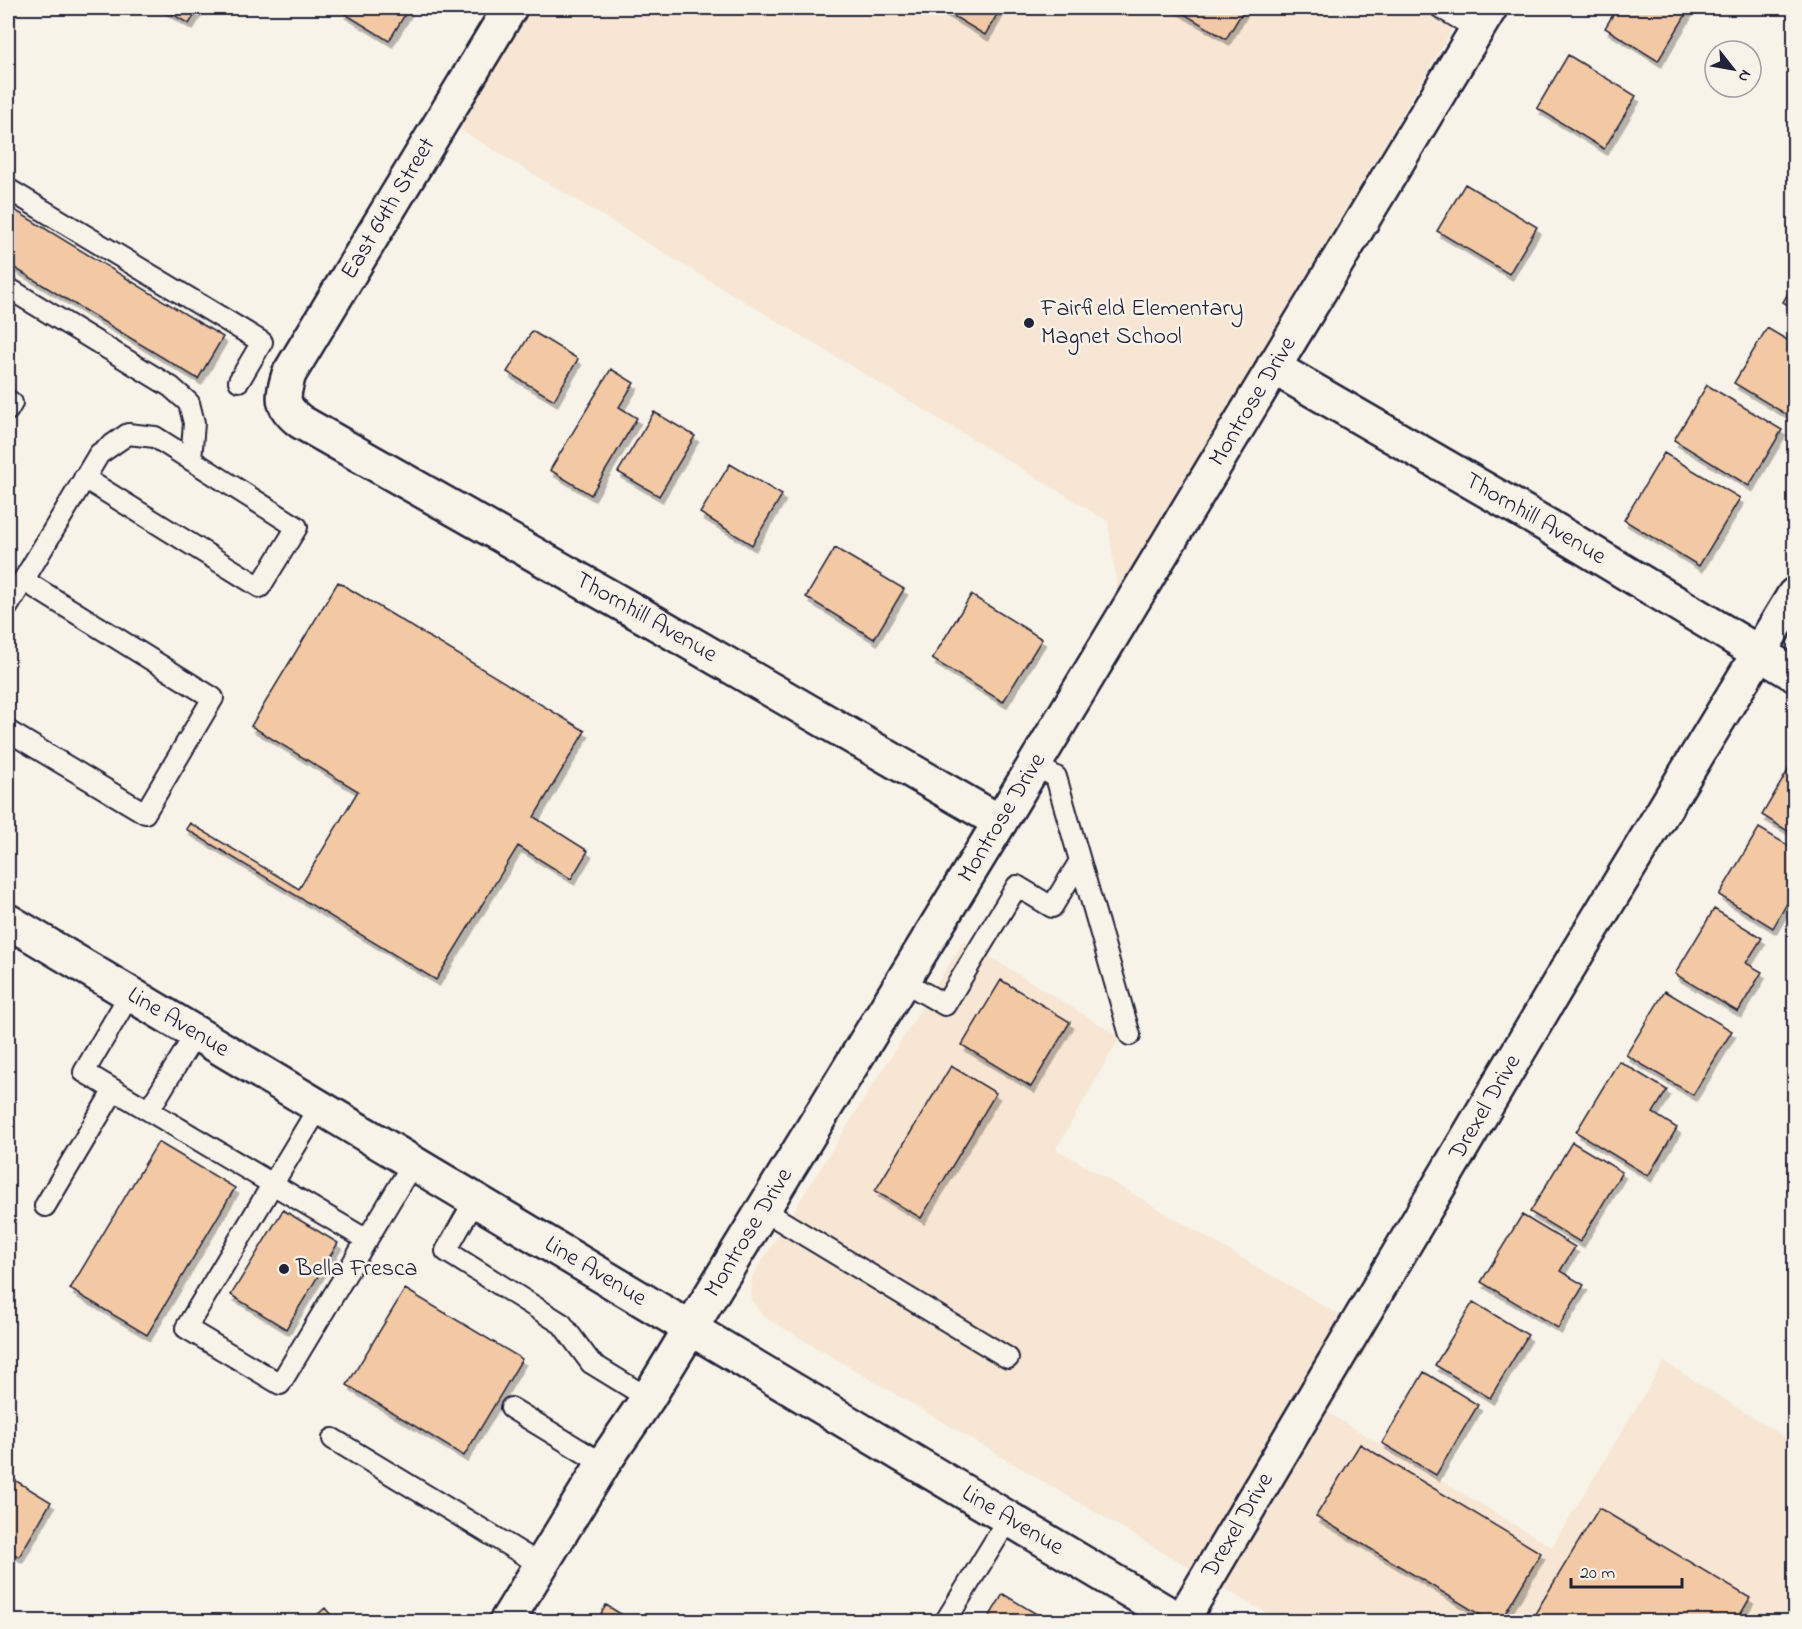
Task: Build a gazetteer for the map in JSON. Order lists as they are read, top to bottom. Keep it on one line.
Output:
{"streets":{"street":["East 64th Street","Montrose Drive","Thornhill Avenue","Line Avenue","Drexel Drive"]},"crossings":[["East 64th Street","Thornhill Avenue"],["Montrose Drive","Thornhill Avenue"],["Montrose Drive","Line Avenue"],["Thornhill Avenue","Drexel Drive"],["Line Avenue","Drexel Drive"]],"places":["Fairfield Elementary Magnet School","Bella Fresca"],"scale_bar":"20 m","north":"bottom right"}
